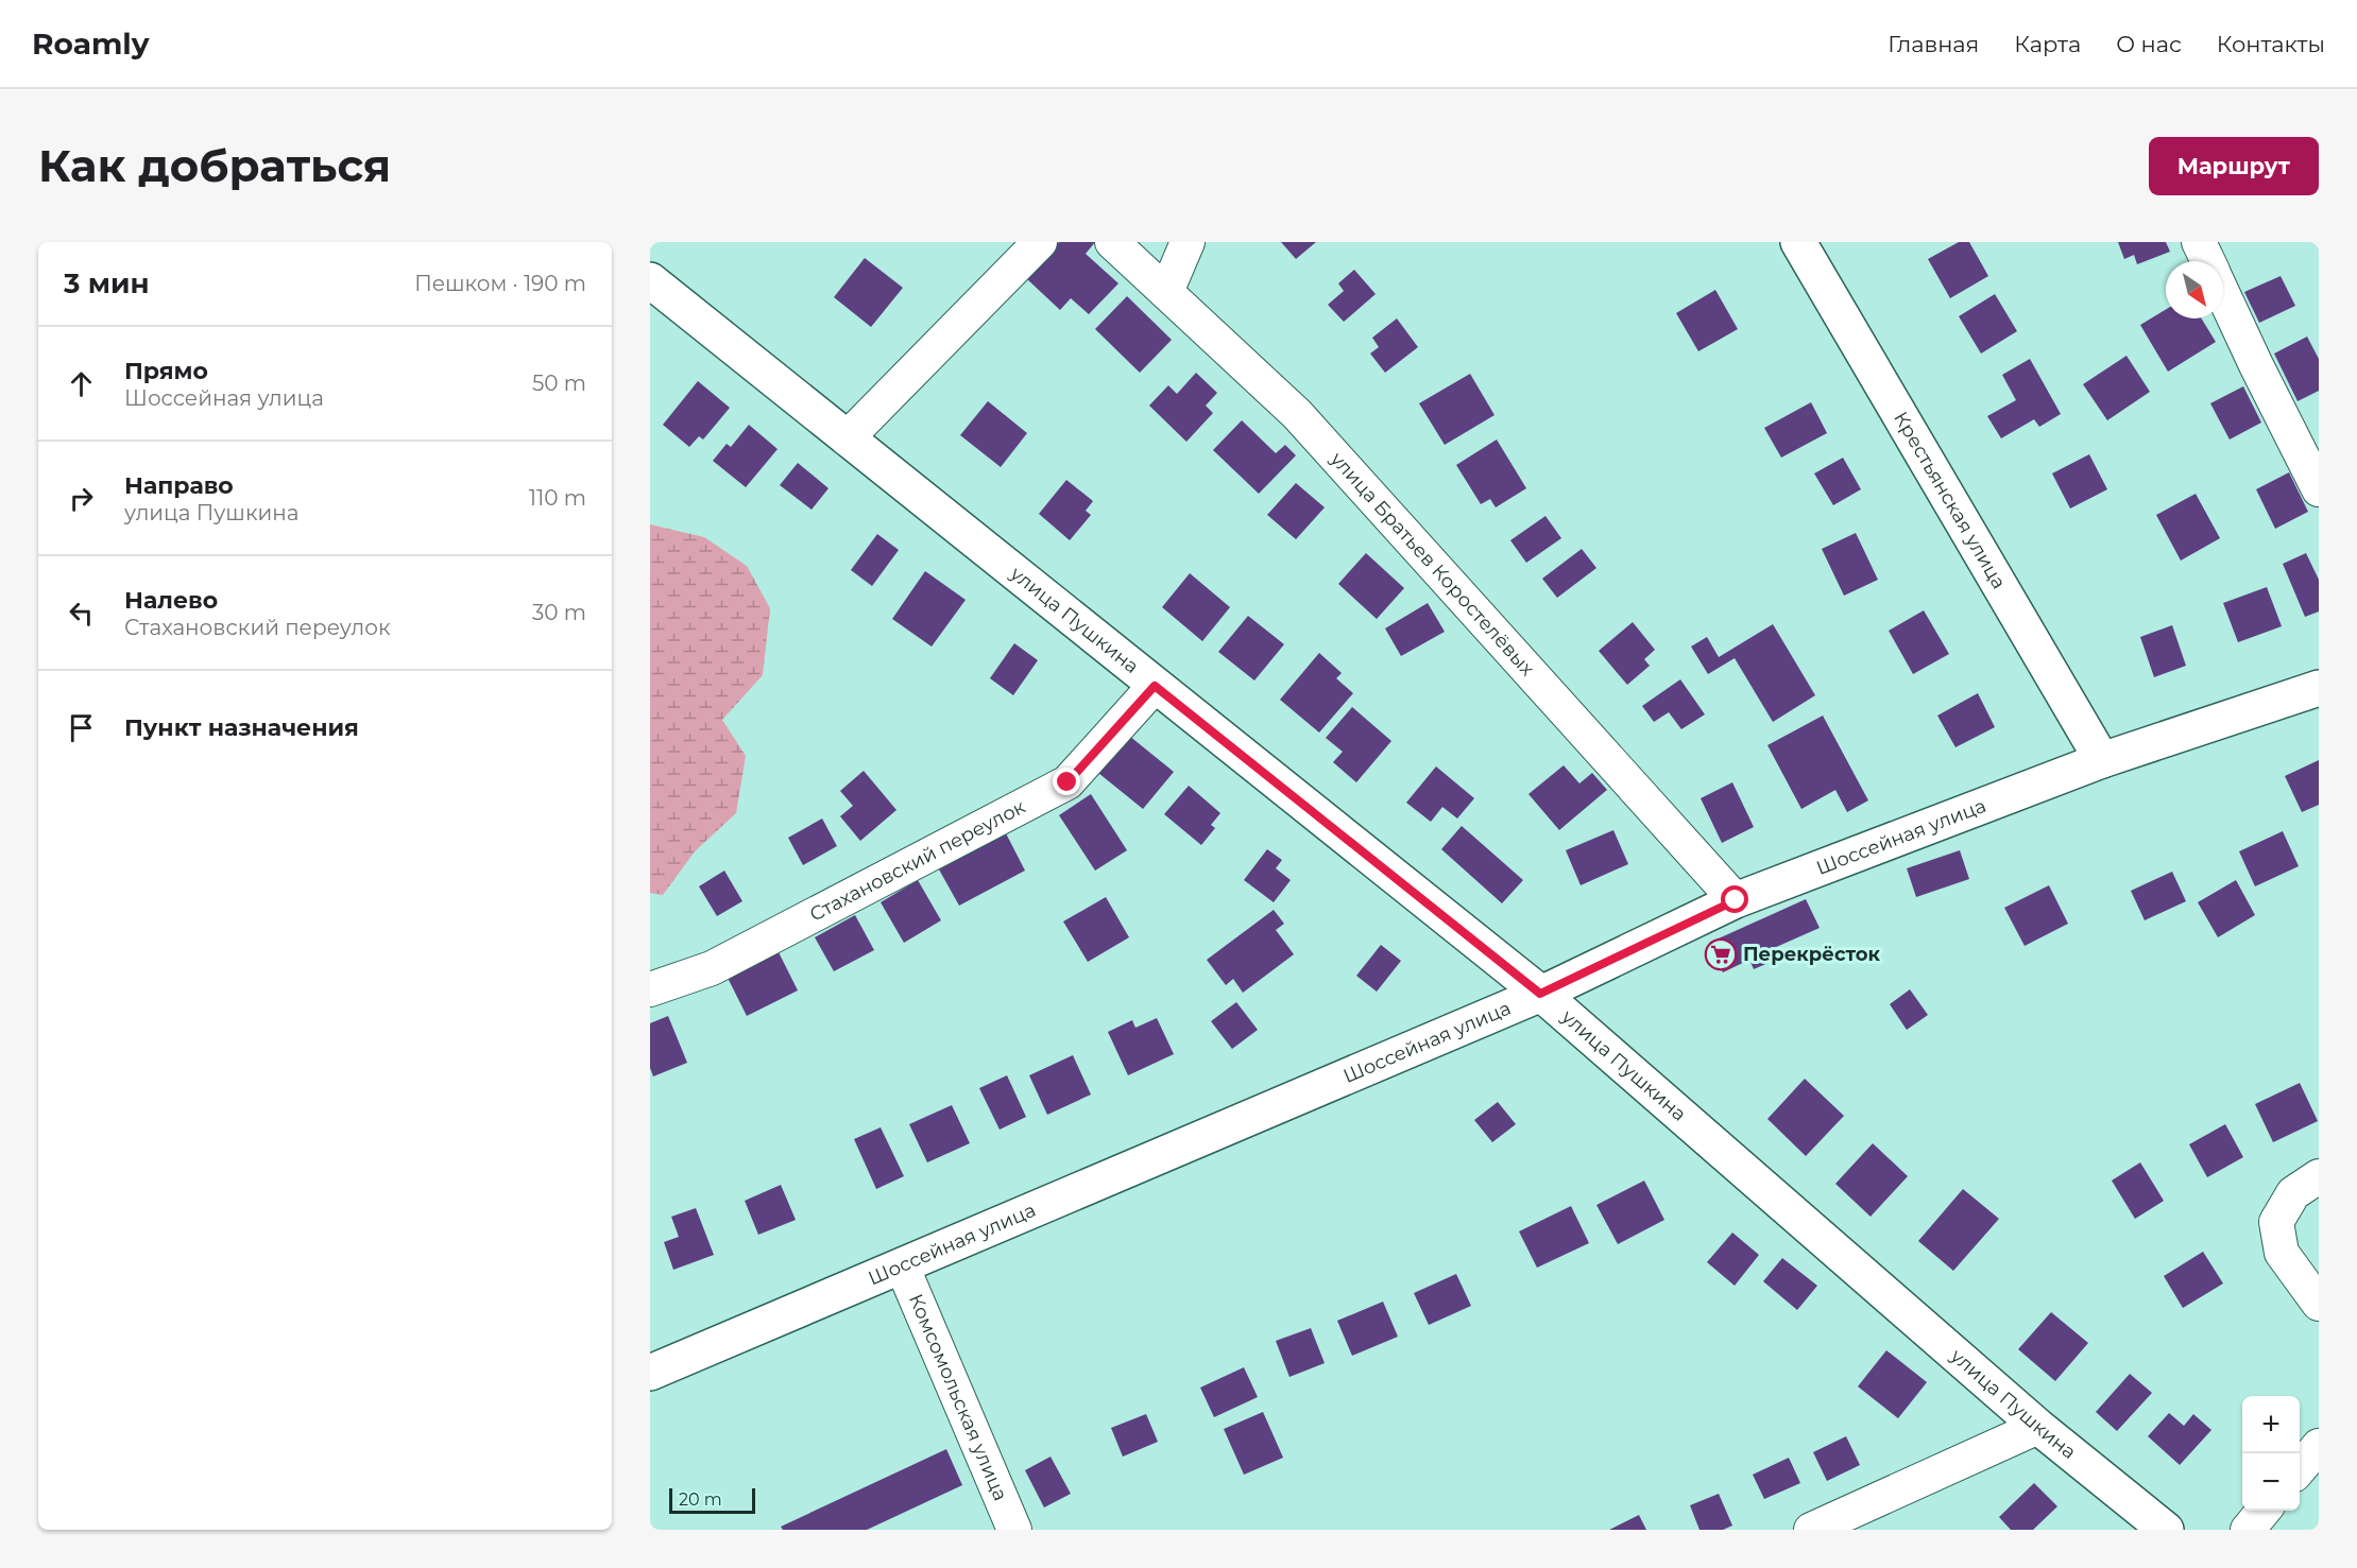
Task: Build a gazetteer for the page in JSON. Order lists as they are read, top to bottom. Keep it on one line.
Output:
{"streets":{"main road":["Крестьянская улица","улица Пушкина","Шоссейная улица"],"street":["улица Братьев Коростелёвых","Стахановский переулок","Комсомольская улица"]},"crossings":[["Крестьянская улица","Шоссейная улица"],["улица Братьев Коростелёвых","Шоссейная улица"],["улица Пушкина","Шоссейная улица"],["улица Пушкина","Стахановский переулок"],["Шоссейная улица","Комсомольская улица"]],"places":{"supermarket":["Перекрёсток"]},"scale_bar":"20 m","north":"bottom right","page":{"header":"Roamly","nav":["Главная","Карта","О нас","Контакты"],"buttons":"Маршрут","title":"Как добраться","heading":["3 мин","Пешком · 190 m"],"list":[["Прямо","Шоссейная улица","50 m"],["Направо","улица Пушкина","110 m"],["Налево","Стахановский переулок","30 m"],"Пункт назначения"],"map_buttons":["+","−"],"scale":"20 m"}}
